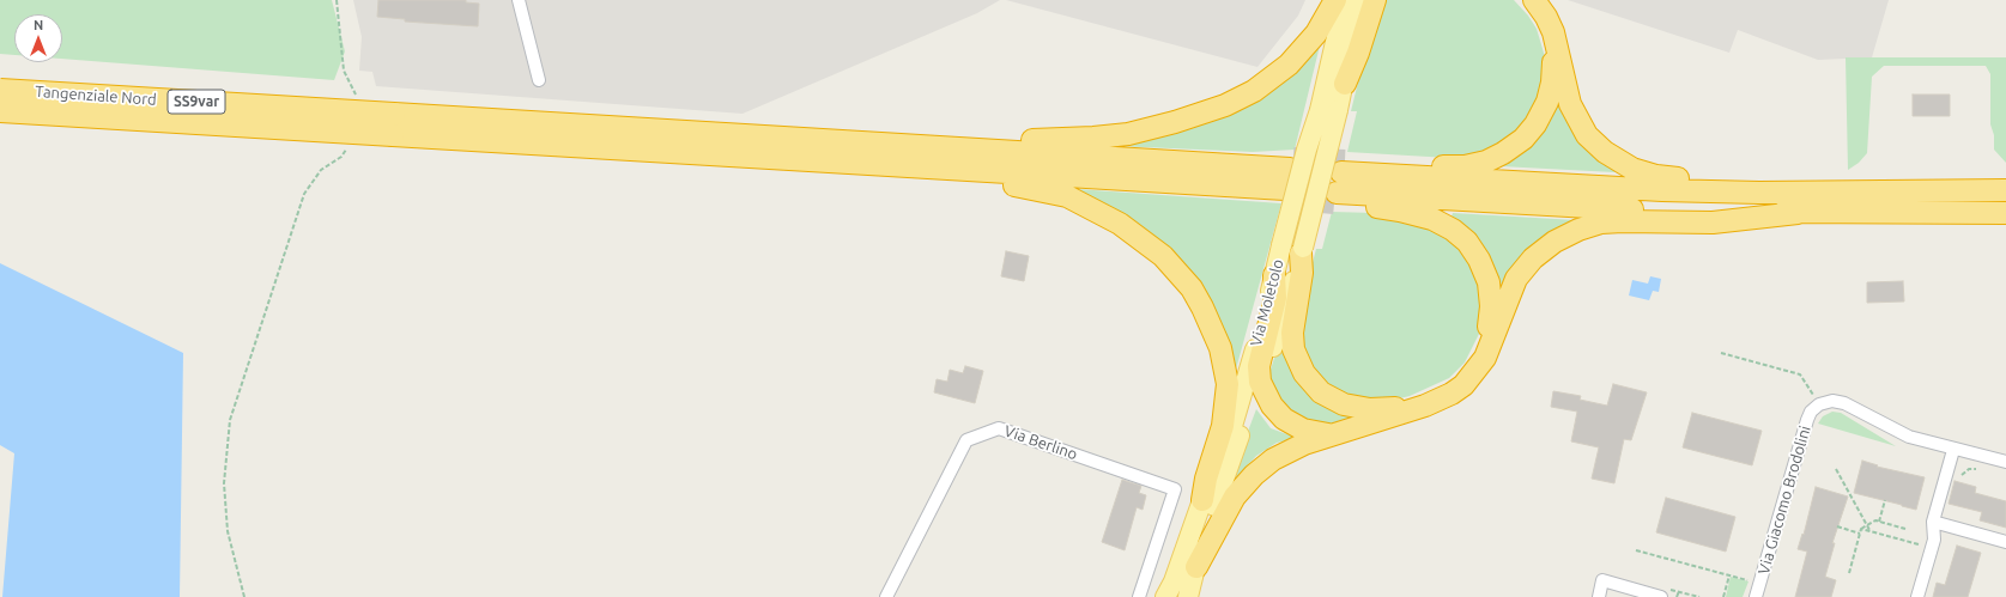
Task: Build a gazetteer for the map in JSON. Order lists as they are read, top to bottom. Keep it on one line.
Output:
{"streets":{"highway":["Tangenziale Nord","SS9var"],"main road":["Via Moletolo"],"street":["Via Berlino","Via Giacomo Brodolini"]},"north":"top"}
